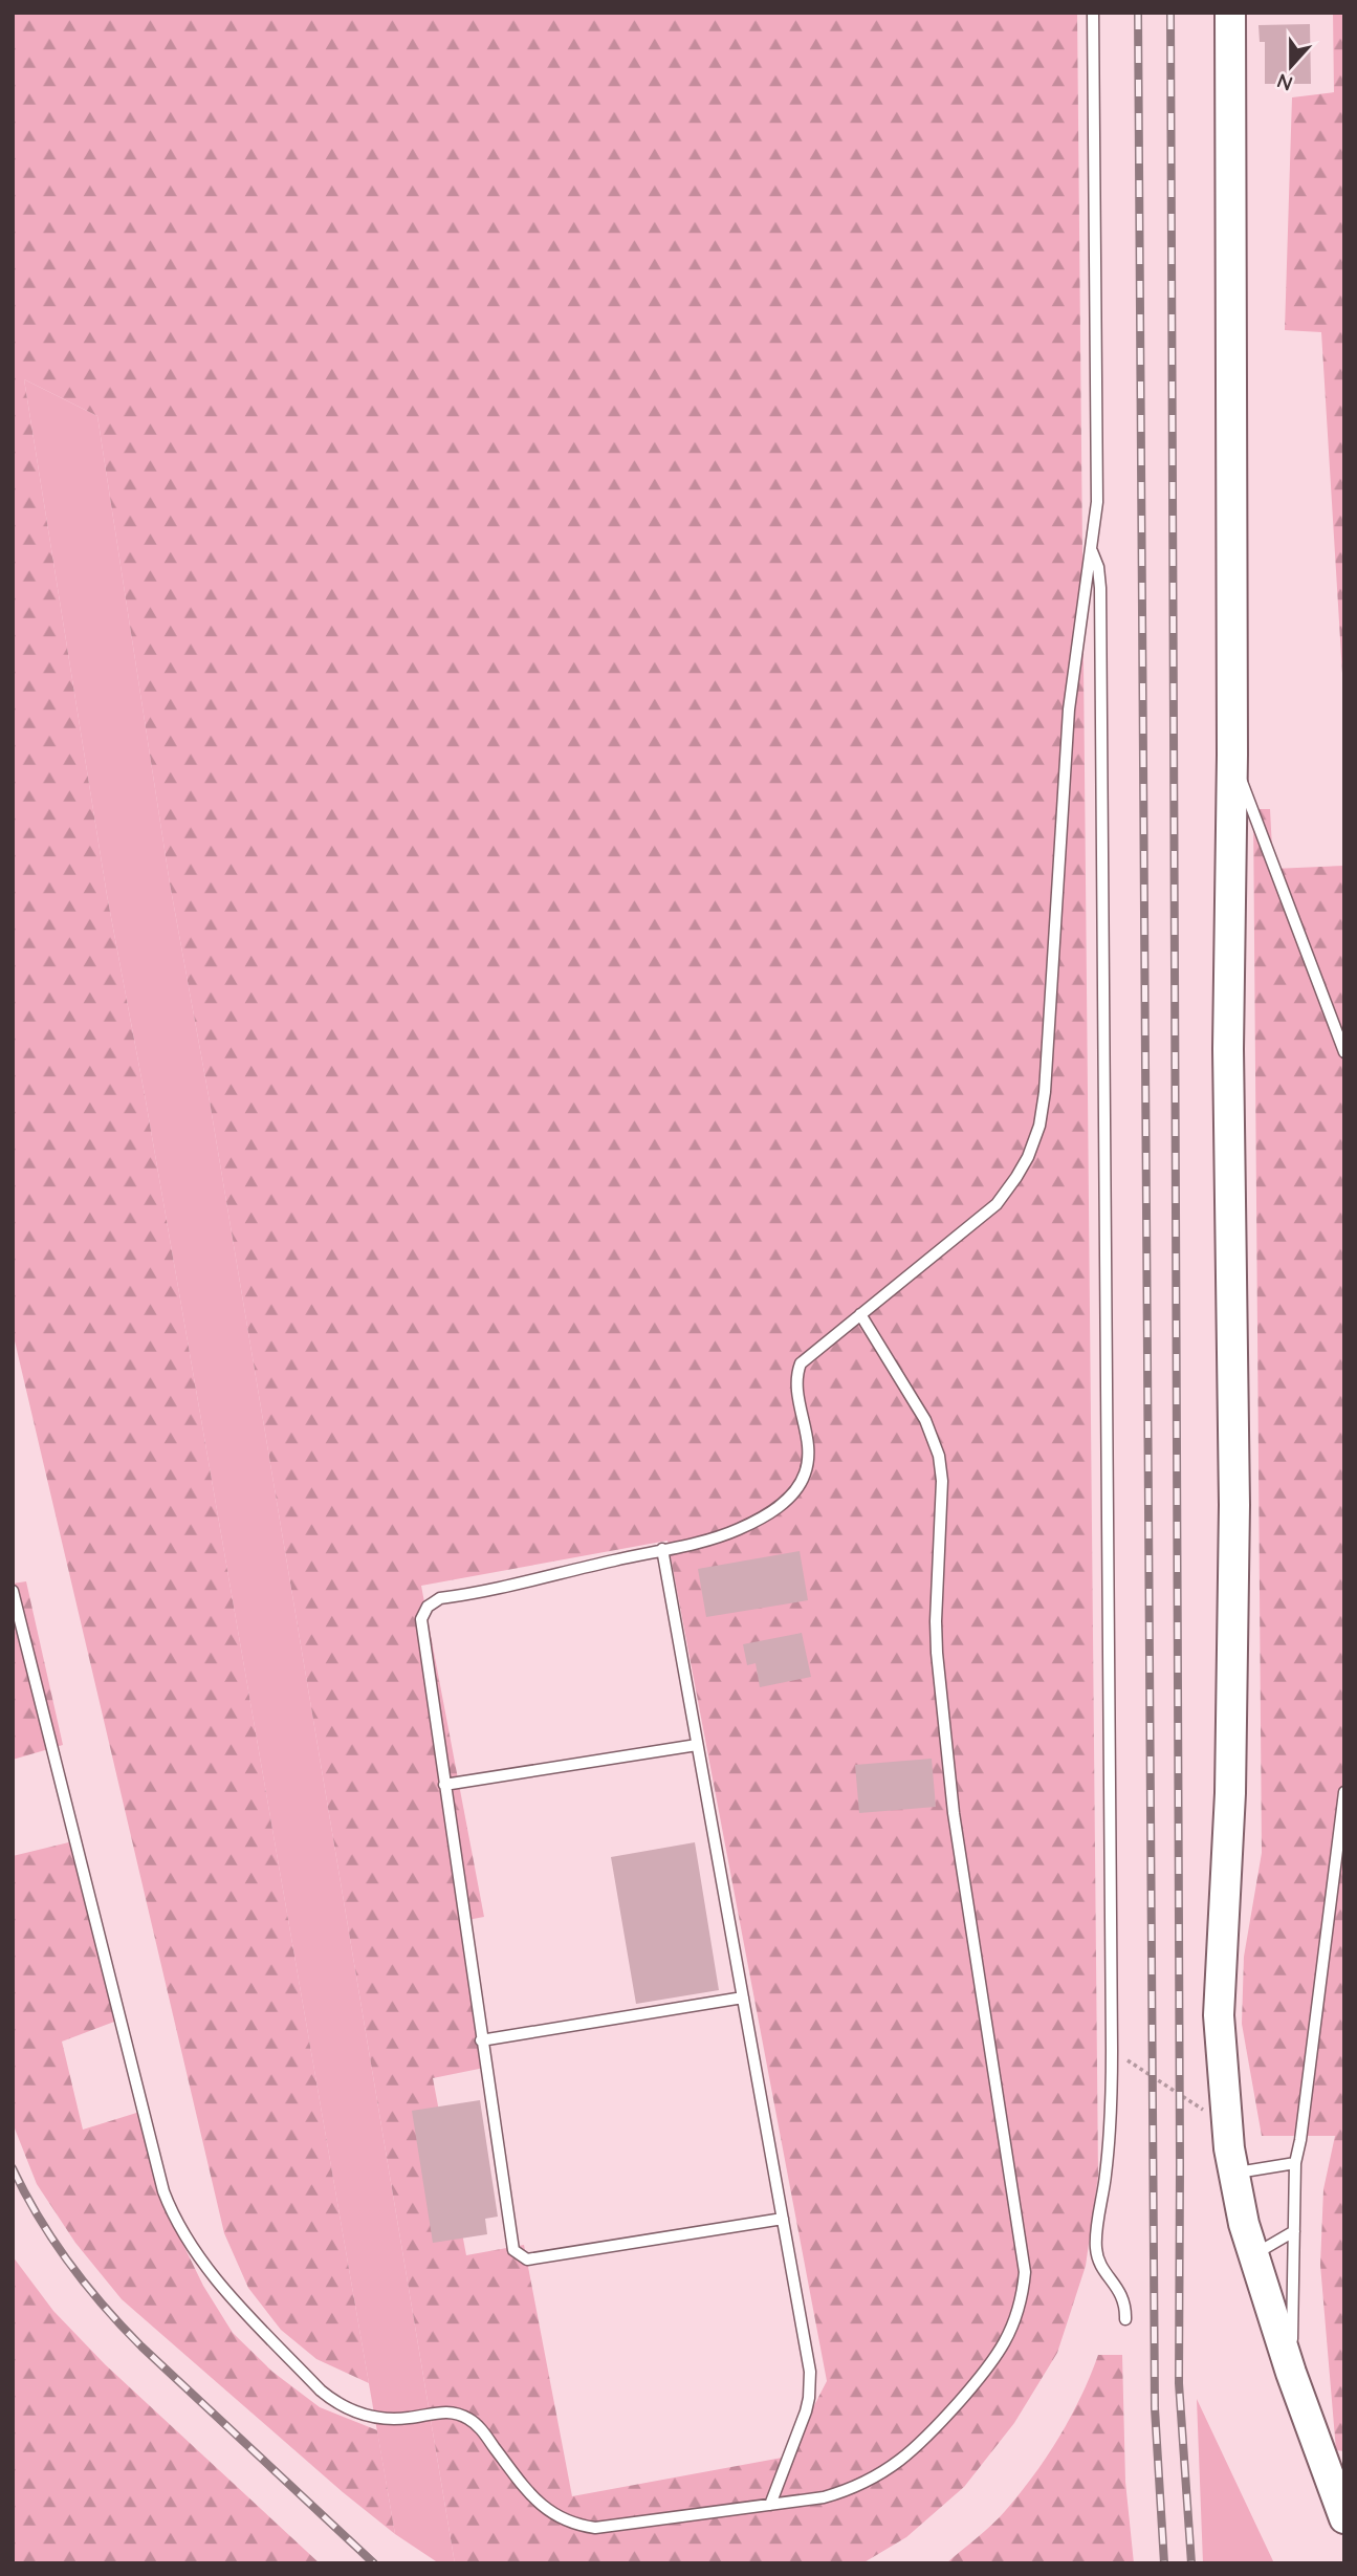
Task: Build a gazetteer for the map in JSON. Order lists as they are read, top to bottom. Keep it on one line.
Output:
{"north":"bottom"}
